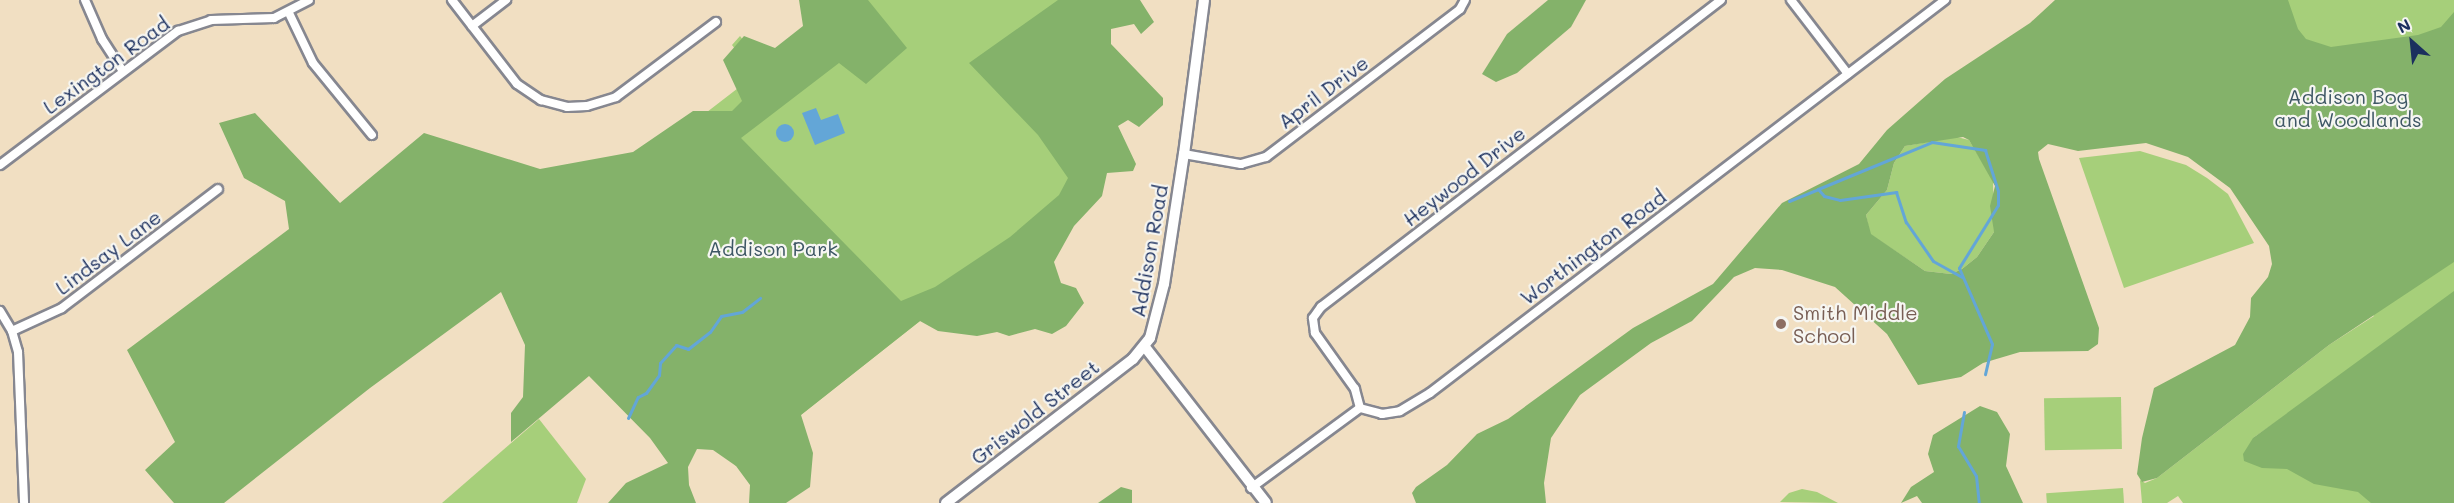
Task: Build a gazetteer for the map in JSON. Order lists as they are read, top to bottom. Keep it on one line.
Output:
{"streets":{"main road":["Addison Road","Griswold Street"],"street":["Lexington Road","April Drive","Heywood Drive","Worthington Road","Lindsay Lane"]},"crossings":[["April Drive","Addison Road"],["Heywood Drive","Worthington Road"],["Addison Road","Griswold Street"]],"parks":["Addison Bog and Woodlands","Addison Park"],"places":["Smith Middle School"],"north":"top left"}
